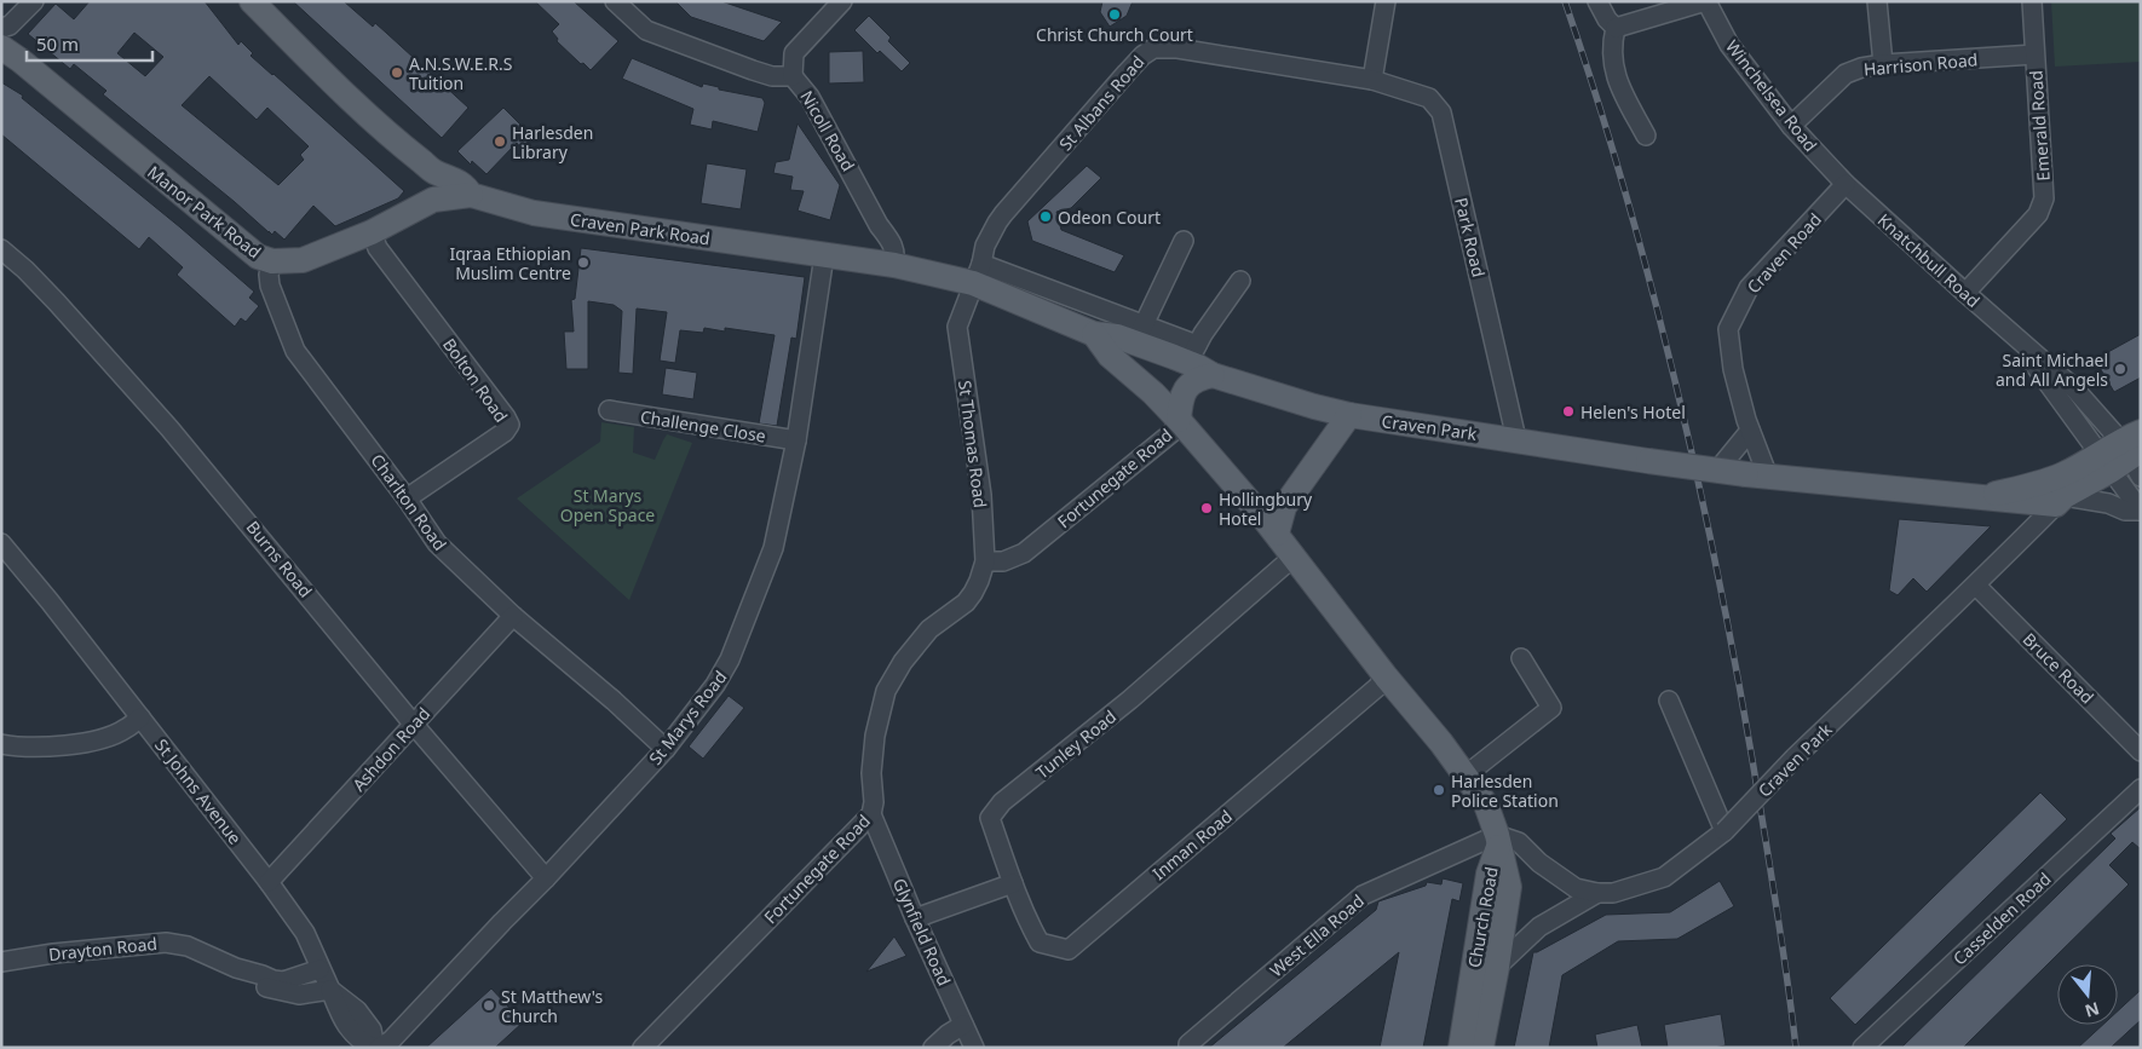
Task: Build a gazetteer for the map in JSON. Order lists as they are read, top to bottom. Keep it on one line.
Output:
{"streets":{"main road":["Manor Park Road","Craven Park Road","Craven Park","Church Road"],"street":["Harrison Road","Winchelsea Road","St Albans Road","Emerald Road","Nicoll Road","Park Road","Craven Road","Knatchbull Road","Bolton Road","Challenge Close","St Thomas Road","Fortunegate Road","Charlton Road","Burns Road","Bruce Road","St Marys Road","Tunley Road","Ashdon Road","St Johns Avenue","Inman Road","Casselden Road","Glynfield Road","West Ella Road","Drayton Road"]},"crossings":[["Harrison Road","Winchelsea Road"],["Harrison Road","Emerald Road"],["Winchelsea Road","Craven Road"],["Winchelsea Road","Knatchbull Road"],["St Albans Road","Craven Park Road"],["St Albans Road","Park Road"],["St Albans Road","St Thomas Road"],["Emerald Road","Knatchbull Road"],["Nicoll Road","Craven Park Road"],["Manor Park Road","Craven Park Road"],["Manor Park Road","Bolton Road"],["Manor Park Road","Charlton Road"],["Craven Park Road","Craven Park"],["Craven Park Road","Fortunegate Road"],["Craven Park Road","St Marys Road"],["Park Road","Craven Park"],["Craven Road","Knatchbull Road"],["Craven Road","Craven Park"],["Knatchbull Road","Craven Park"],["Bolton Road","Charlton Road"],["Challenge Close","St Marys Road"],["Craven Park","Bruce Road"],["Craven Park","Church Road"],["Craven Park","West Ella Road"],["St Thomas Road","Fortunegate Road"],["Fortunegate Road","Glynfield Road"],["Charlton Road","St Marys Road"],["Charlton Road","Ashdon Road"],["Burns Road","St Marys Road"],["Burns Road","Ashdon Road"],["Tunley Road","Inman Road"],["Ashdon Road","St Johns Avenue"],["St Johns Avenue","Drayton Road"],["Church Road","West Ella Road"]],"parks":["St Marys Open Space"],"places":["Christ Church Court","A.N.S.W.E.R.S Tuition","Harlesden Library","Odeon Court","Iqraa Ethiopian Muslim Centre","Saint Michael and All Angels","Helen's Hotel","Hollingbury Hotel","Harlesden Police Station","St Matthew's Church"],"scale_bar":"50 m","north":"bottom"}
